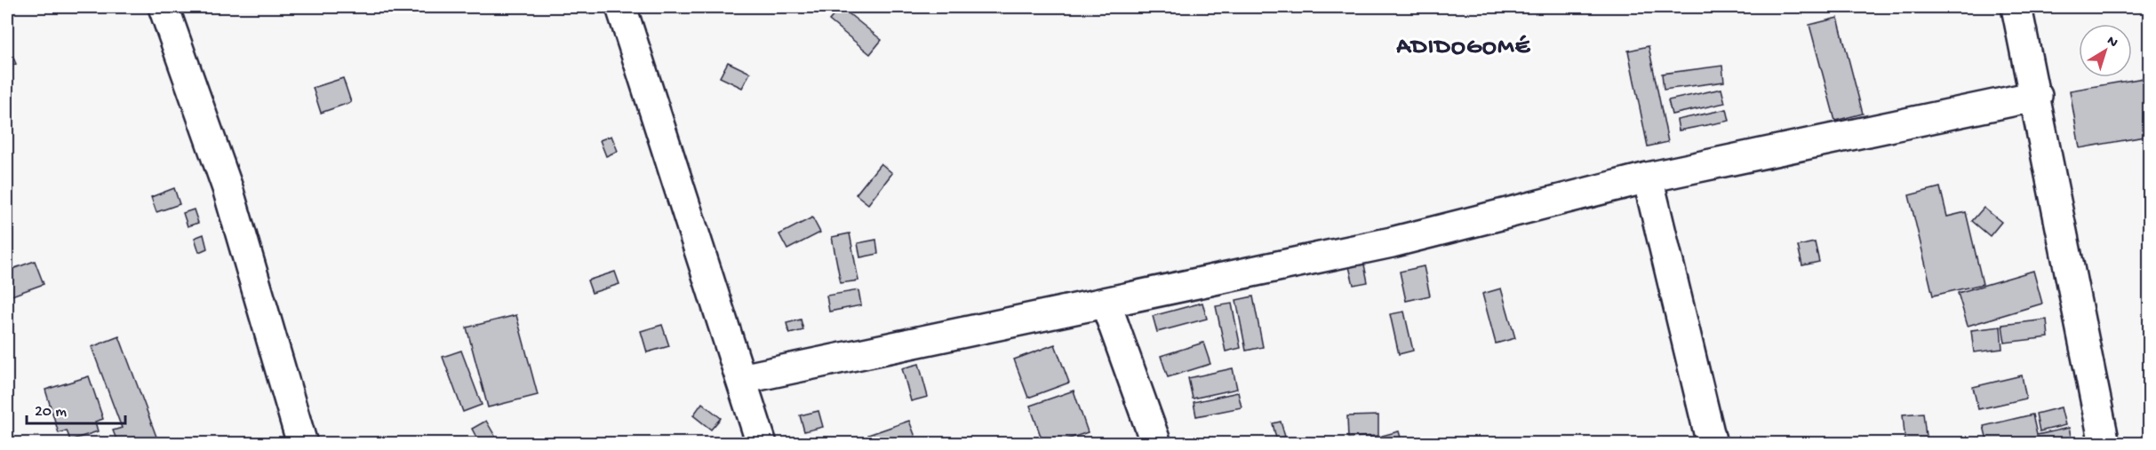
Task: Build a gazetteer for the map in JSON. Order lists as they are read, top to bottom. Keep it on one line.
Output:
{"districts":["ADIDOGOMÉ"],"scale_bar":"20 m","north":"top right"}
